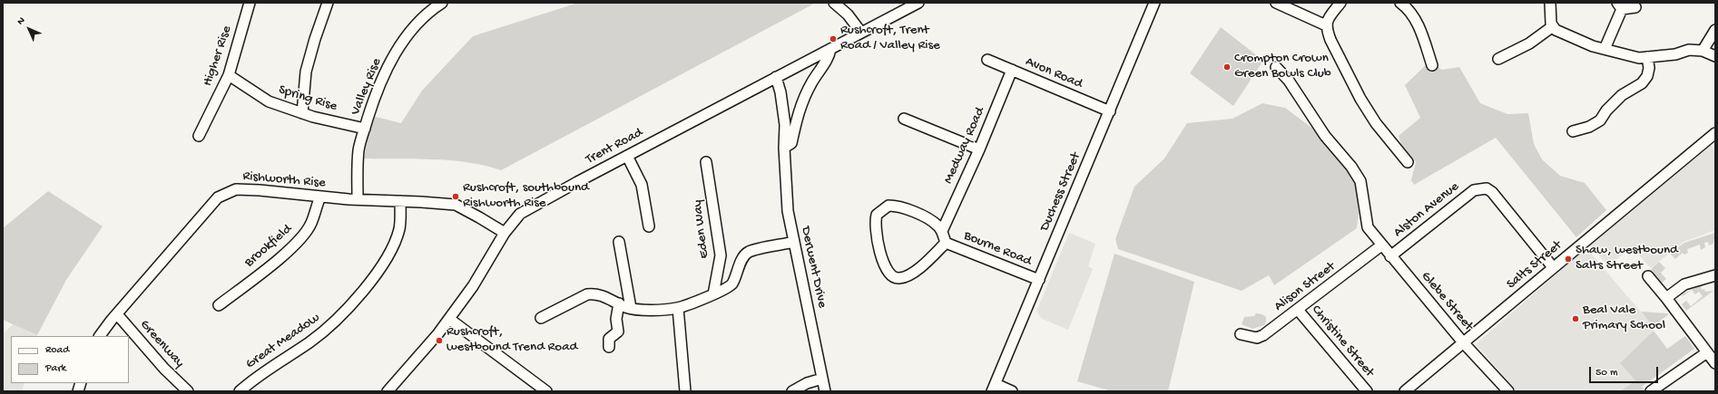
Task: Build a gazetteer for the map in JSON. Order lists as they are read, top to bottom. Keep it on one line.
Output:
{"streets":{"street":["Higher Rise","Avon Road","Valley Rise","Spring Rise","Medway Road","Trent Road","Rishworth Rise","Duchess Street","Alston Avenue","Eden Way","Brookfield","Bourne Road","Salts Street","Derwent Drive","Alison Street","Glebe Street","Great Meadow","Christine Street","Greenway"]},"crossings":[["Higher Rise","Spring Rise"],["Avon Road","Medway Road"],["Avon Road","Duchess Street"],["Valley Rise","Spring Rise"],["Valley Rise","Rishworth Rise"],["Medway Road","Bourne Road"],["Trent Road","Rishworth Rise"],["Trent Road","Derwent Drive"],["Rishworth Rise","Brookfield"],["Rishworth Rise","Great Meadow"],["Rishworth Rise","Greenway"],["Duchess Street","Bourne Road"],["Alston Avenue","Salts Street"],["Alston Avenue","Glebe Street"],["Salts Street","Glebe Street"],["Alison Street","Glebe Street"],["Alison Street","Christine Street"]],"places":["Rushcroft, Trent Road / Valley Rise","Crompton Crown Green Bowls Club","Rushcroft, southbound Rishworth Rise","Shaw, westbound Salts Street","Beal Vale Primary School","Rushcroft, westbound Trend Road"],"legend":["Road","Park"],"scale_bar":"50 m","north":"top left"}
